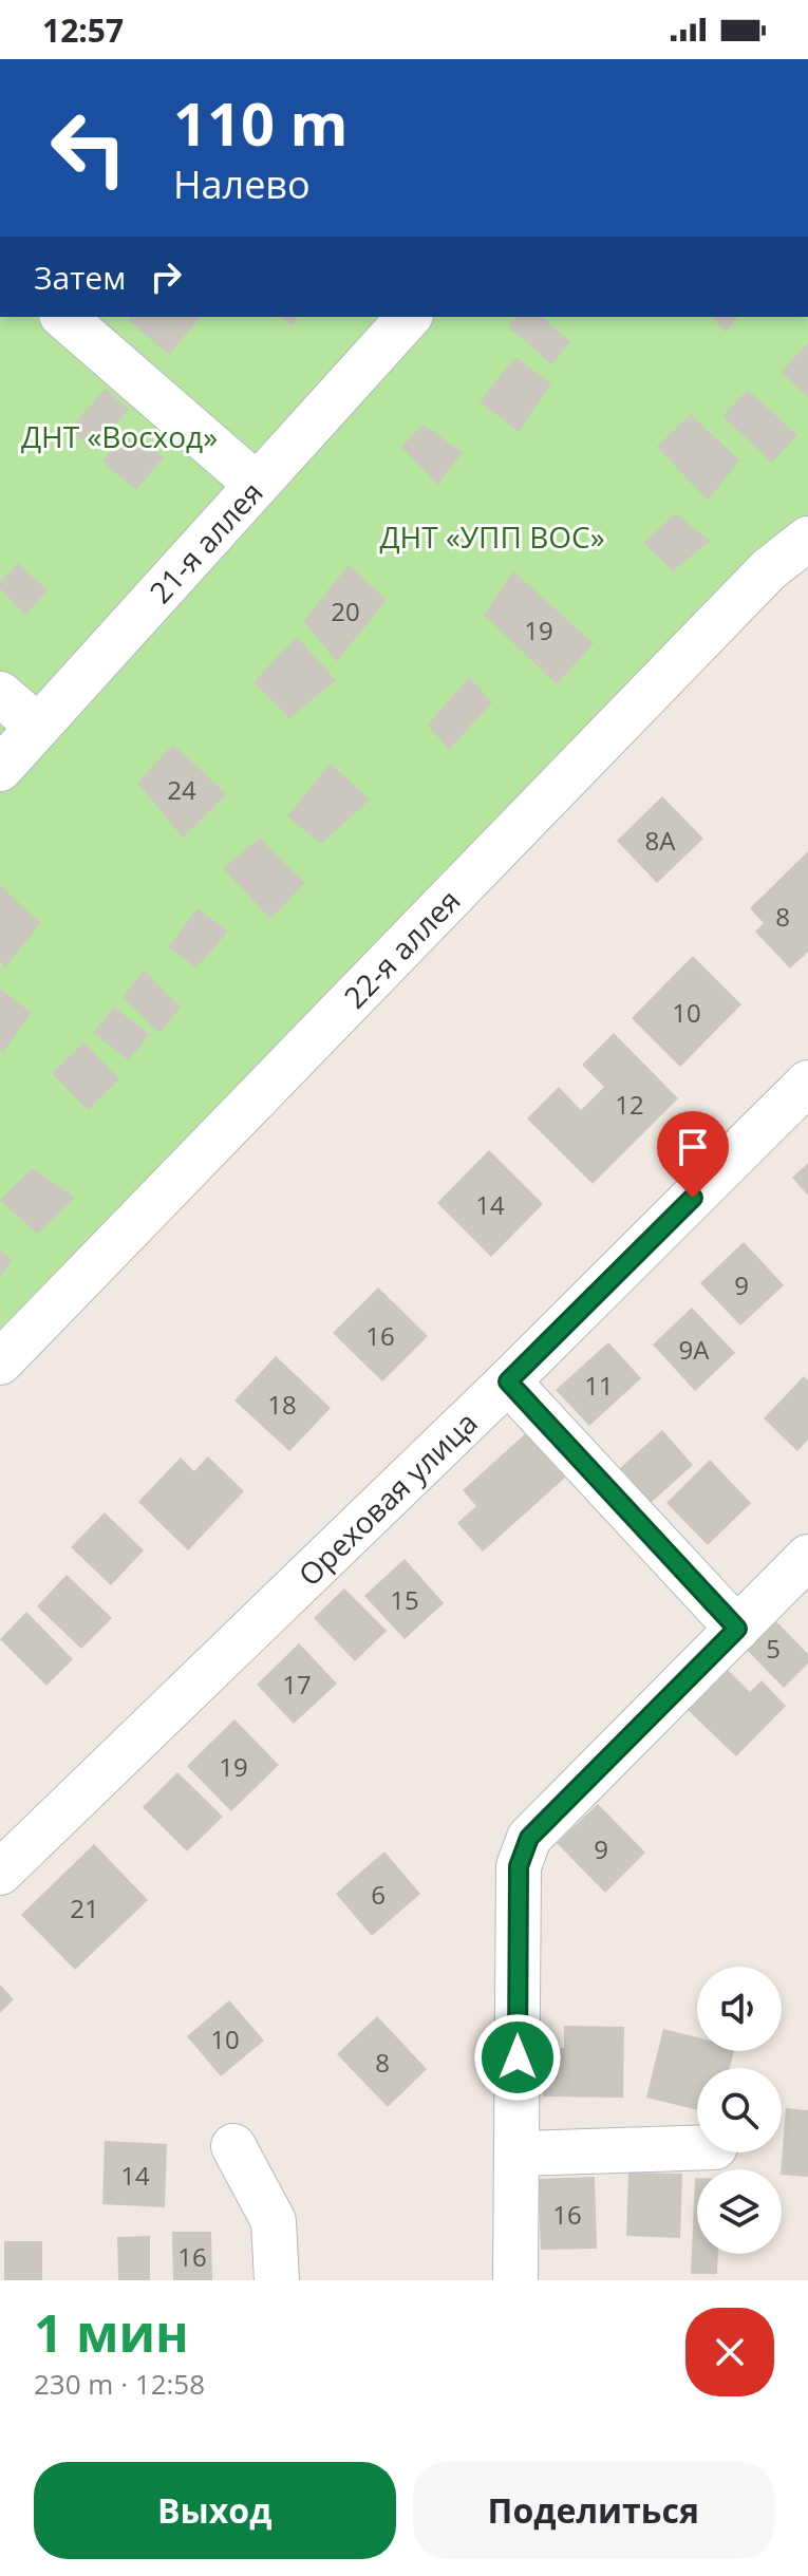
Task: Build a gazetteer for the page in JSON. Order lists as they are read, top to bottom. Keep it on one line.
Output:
{"streets":{"street":["21-я аллея","22-я аллея","Ореховая улица"]},"parks":["ДНТ «Восход»","ДНТ «УПП ВОС»"],"house_numbers":["20","19","24","8А","8","10","12","14","9","16","9А","11","18","15","5","17","19","9","6","21","10","8","14","16","16"],"page":{"status":"12:57","turn":["110 m","Налево"],"then":"Затем","heading":["1 мин","230 m · 12:58"],"buttons":["Выход","Поделиться"]}}
